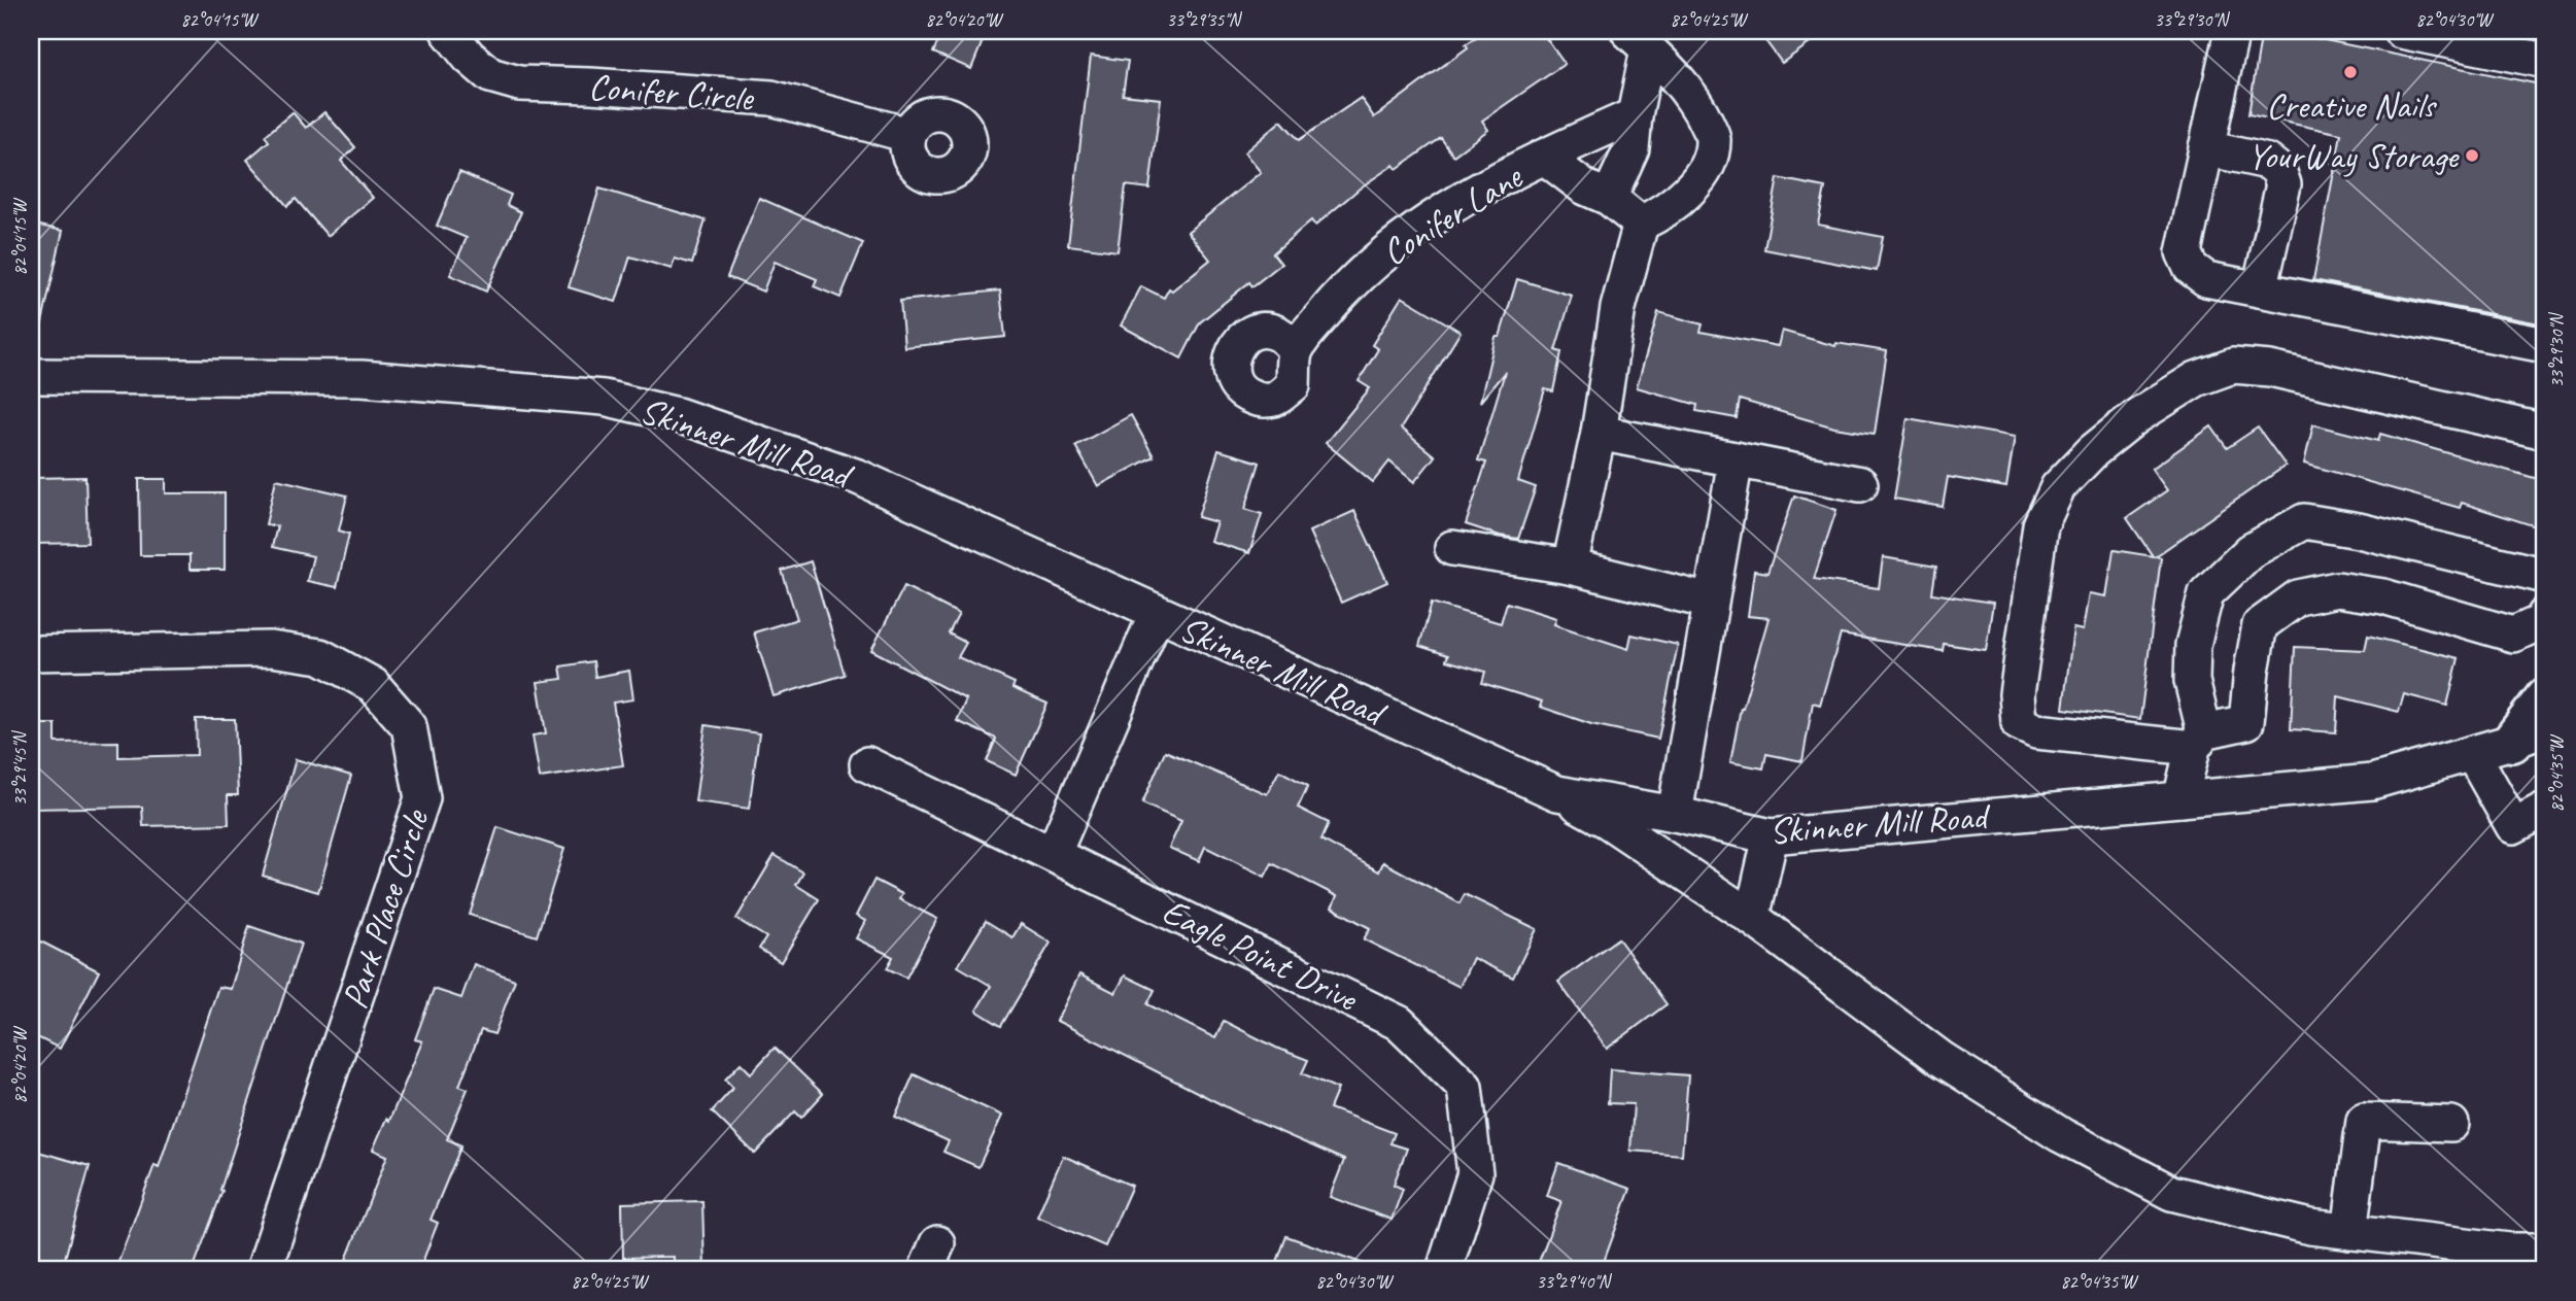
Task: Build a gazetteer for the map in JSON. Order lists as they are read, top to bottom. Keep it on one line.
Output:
{"streets":{"street":["Conifer Circle","Conifer Lane","Skinner Mill Road","Park Place Circle","Eagle Point Drive"]},"places":["Creative Nails","YourWay Storage"],"coordinates":["82°04'15\"W","82°04'20\"W","33°29'35\"N","82°04'25\"W","33°29'30\"N","82°04'30\"W","33°29'45\"N","82°04'35\"W","33°29'40\"N"]}
